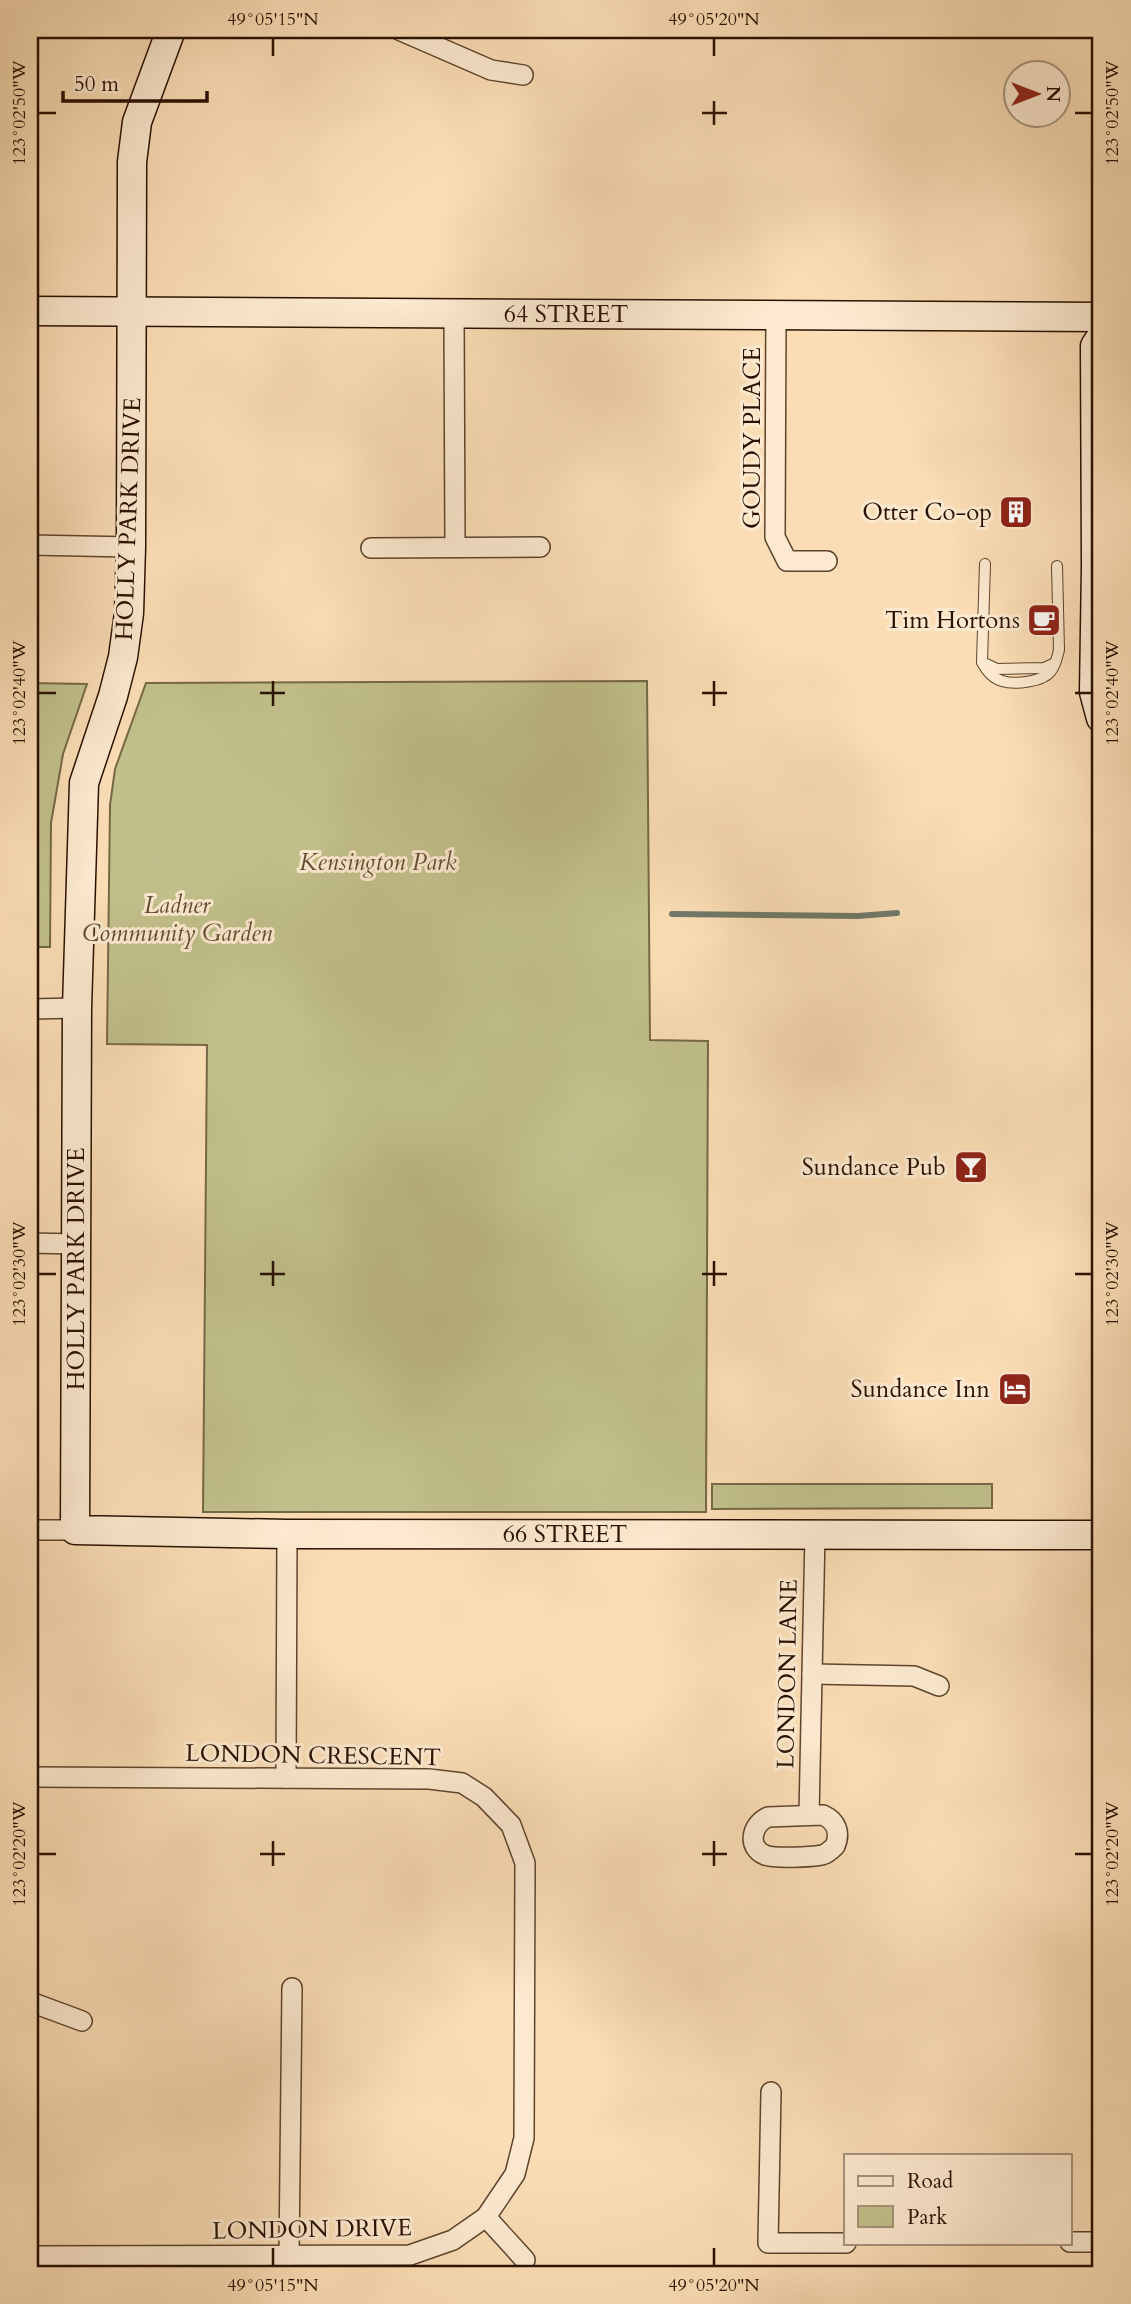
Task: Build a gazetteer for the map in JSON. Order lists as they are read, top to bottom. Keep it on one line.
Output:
{"streets":{"street":["64 STREET","GOUDY PLACE","HOLLY PARK DRIVE","66 STREET","LONDON LANE","LONDON CRESCENT","LONDON DRIVE"]},"crossings":[["64 STREET","GOUDY PLACE"],["64 STREET","HOLLY PARK DRIVE"],["HOLLY PARK DRIVE","66 STREET"],["66 STREET","LONDON LANE"],["LONDON CRESCENT","LONDON DRIVE"]],"parks":["Kensington Park","Ladner Community Garden"],"places":{"building":["Otter Co-op"],"cafe":["Tim Hortons"],"bar":["Sundance Pub"],"hotel":["Sundance Inn"]},"legend":["Road","Park"],"scale_bar":"50 m","north":"right","coordinates":["49°05'15\"N","49°05'20\"N","123°02'50\"W","123°02'40\"W","123°02'30\"W","123°02'20\"W"]}
